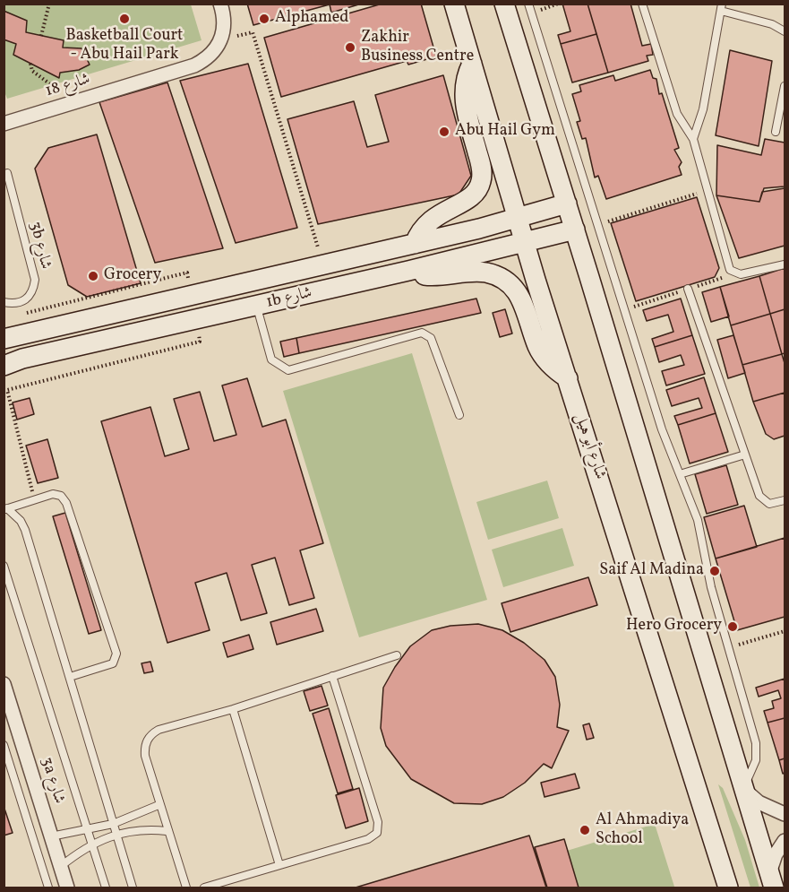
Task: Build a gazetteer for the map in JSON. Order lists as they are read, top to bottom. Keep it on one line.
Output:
{"streets":{"main road":["1b شارع","شارع أبو هيل"],"street":["شارع 18","3a شارع"],"lane":["3b شارع"]},"crossings":[["1b شارع","شارع أبو هيل"]],"places":["Basketball Court - Abu Hail Park","Alphamed","Zakhir Business Centre","Abu Hail Gym","Grocery","Saif Al Madina","Hero Grocery","Al Ahmadiya School"]}
